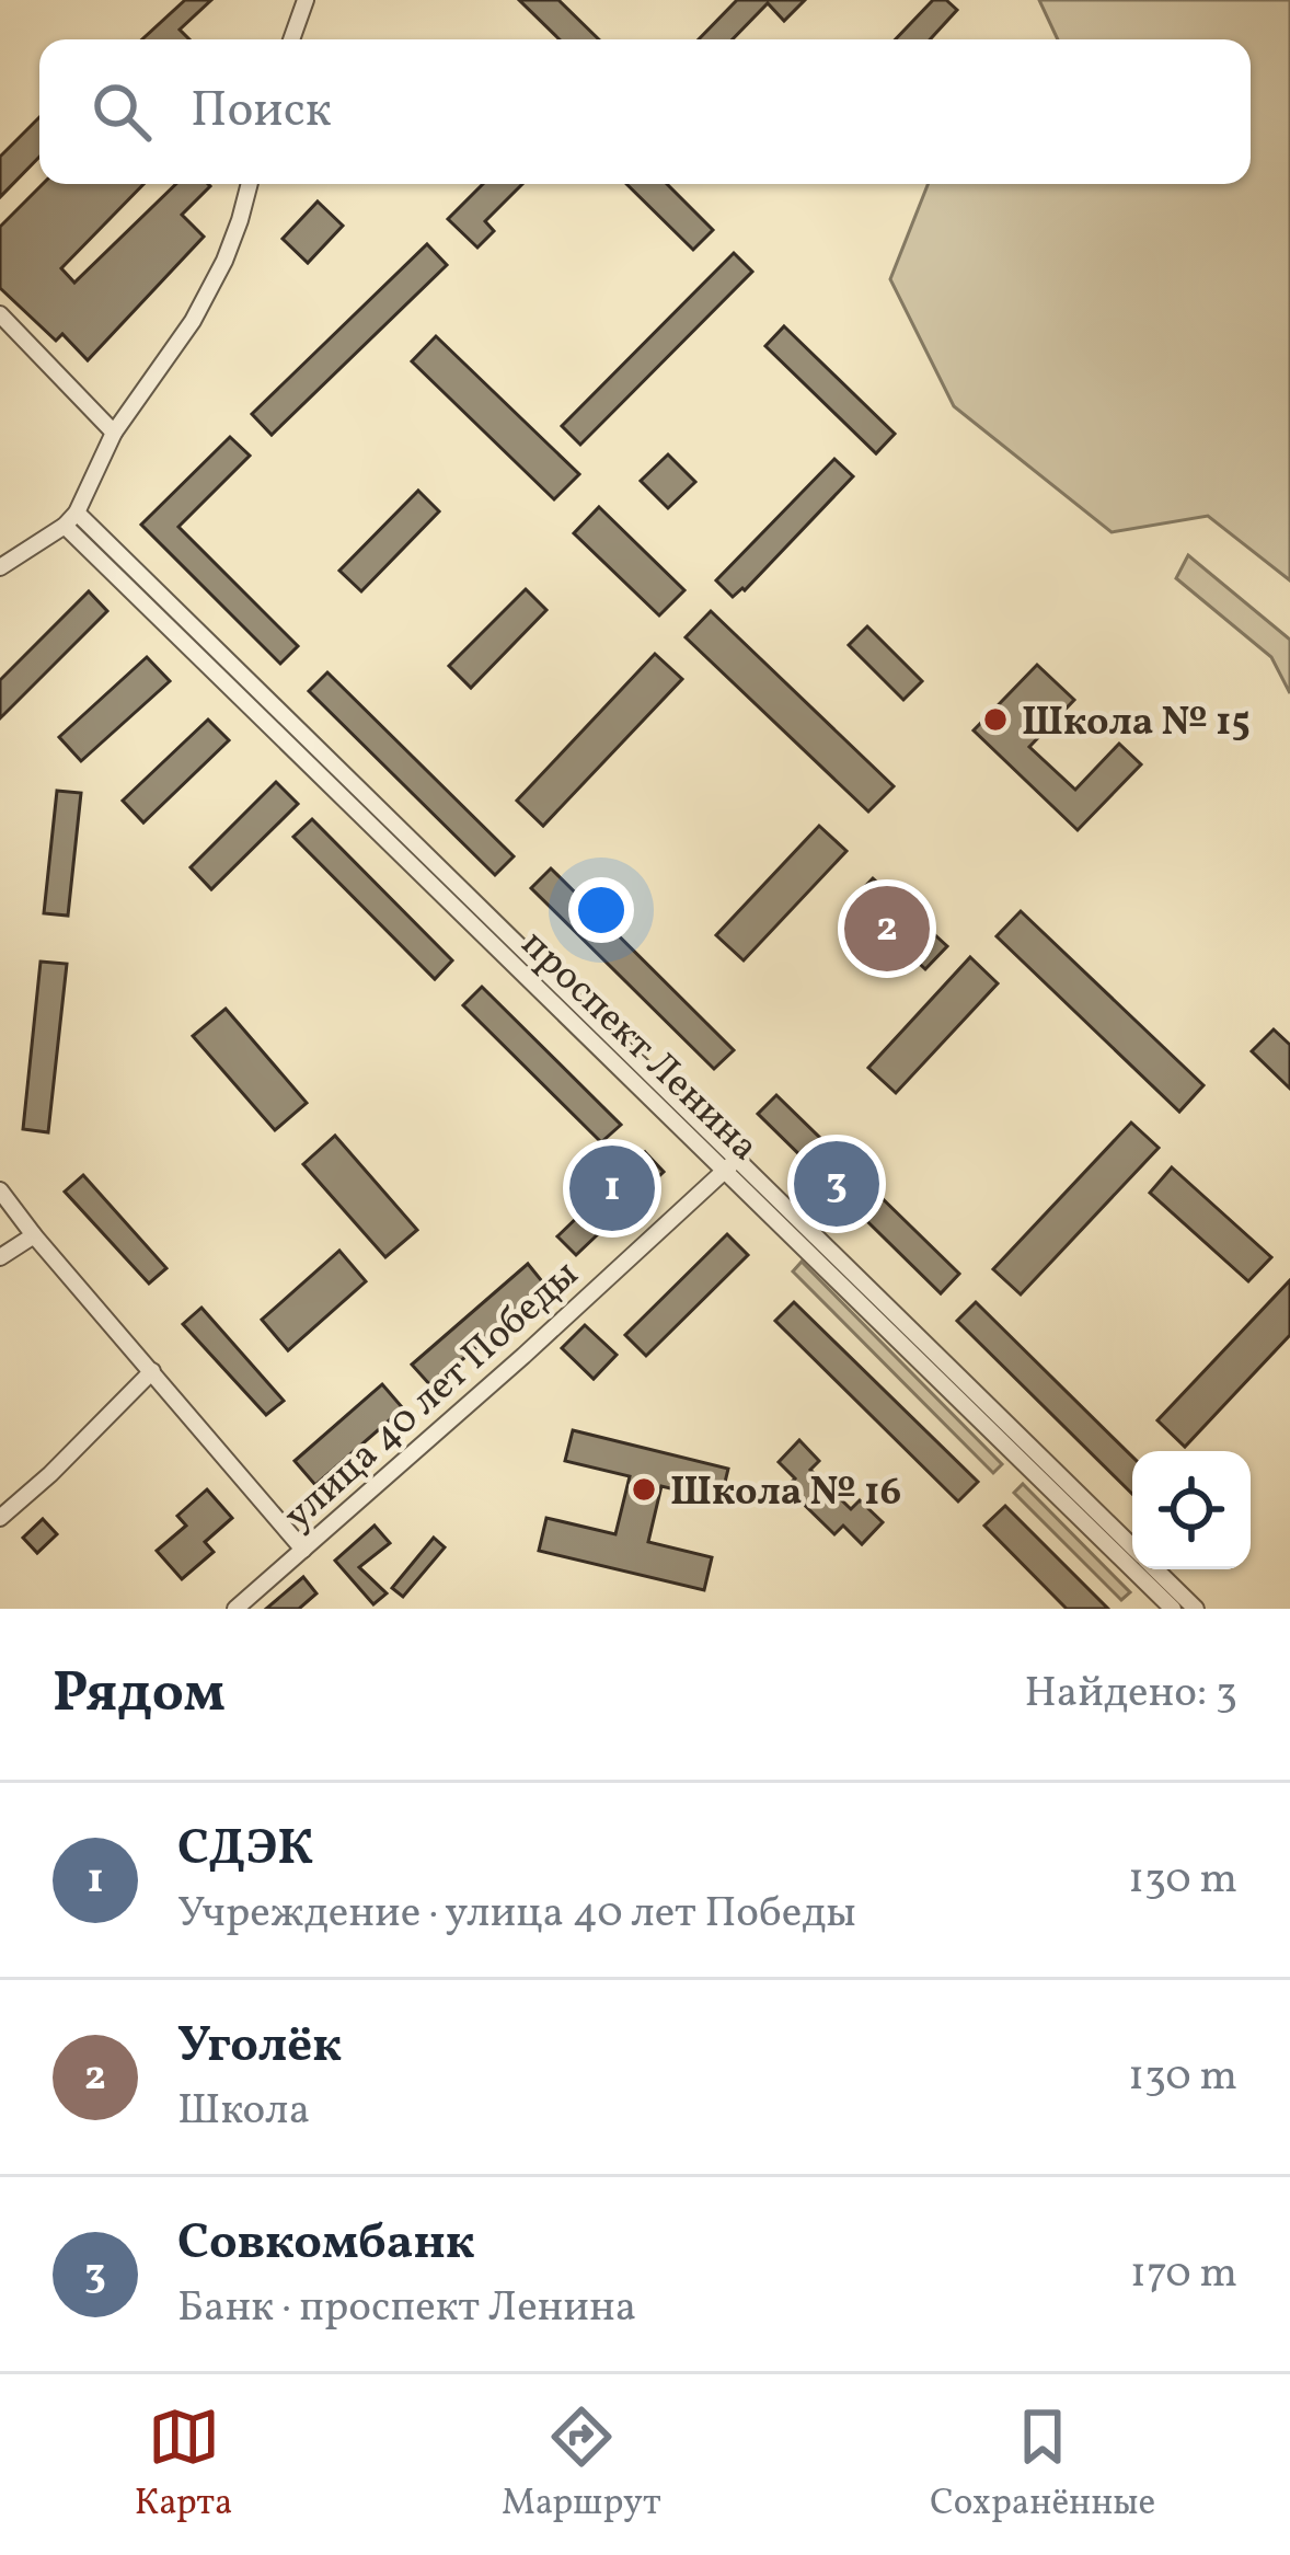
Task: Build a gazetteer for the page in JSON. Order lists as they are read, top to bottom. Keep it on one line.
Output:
{"streets":{"street":["проспект Ленина","улица 40 лет Победы"]},"crossings":[["проспект Ленина","улица 40 лет Победы"]],"places":["Школа № 15","Школа № 16"],"page":{"search":"Поиск","pins":["2","3","1"],"heading":["Рядом","Найдено: 3"],"list":[{"mark":"1","name":"СДЭК","note":"Учреждение · улица 40 лет Победы","value":"130 m"},{"mark":"2","name":"Уголёк","note":"Школа","value":"130 m"},{"mark":"3","name":"Совкомбанк","note":"Банк · проспект Ленина","value":"170 m"}],"nav":["Карта","Маршрут","Сохранённые"]}}
